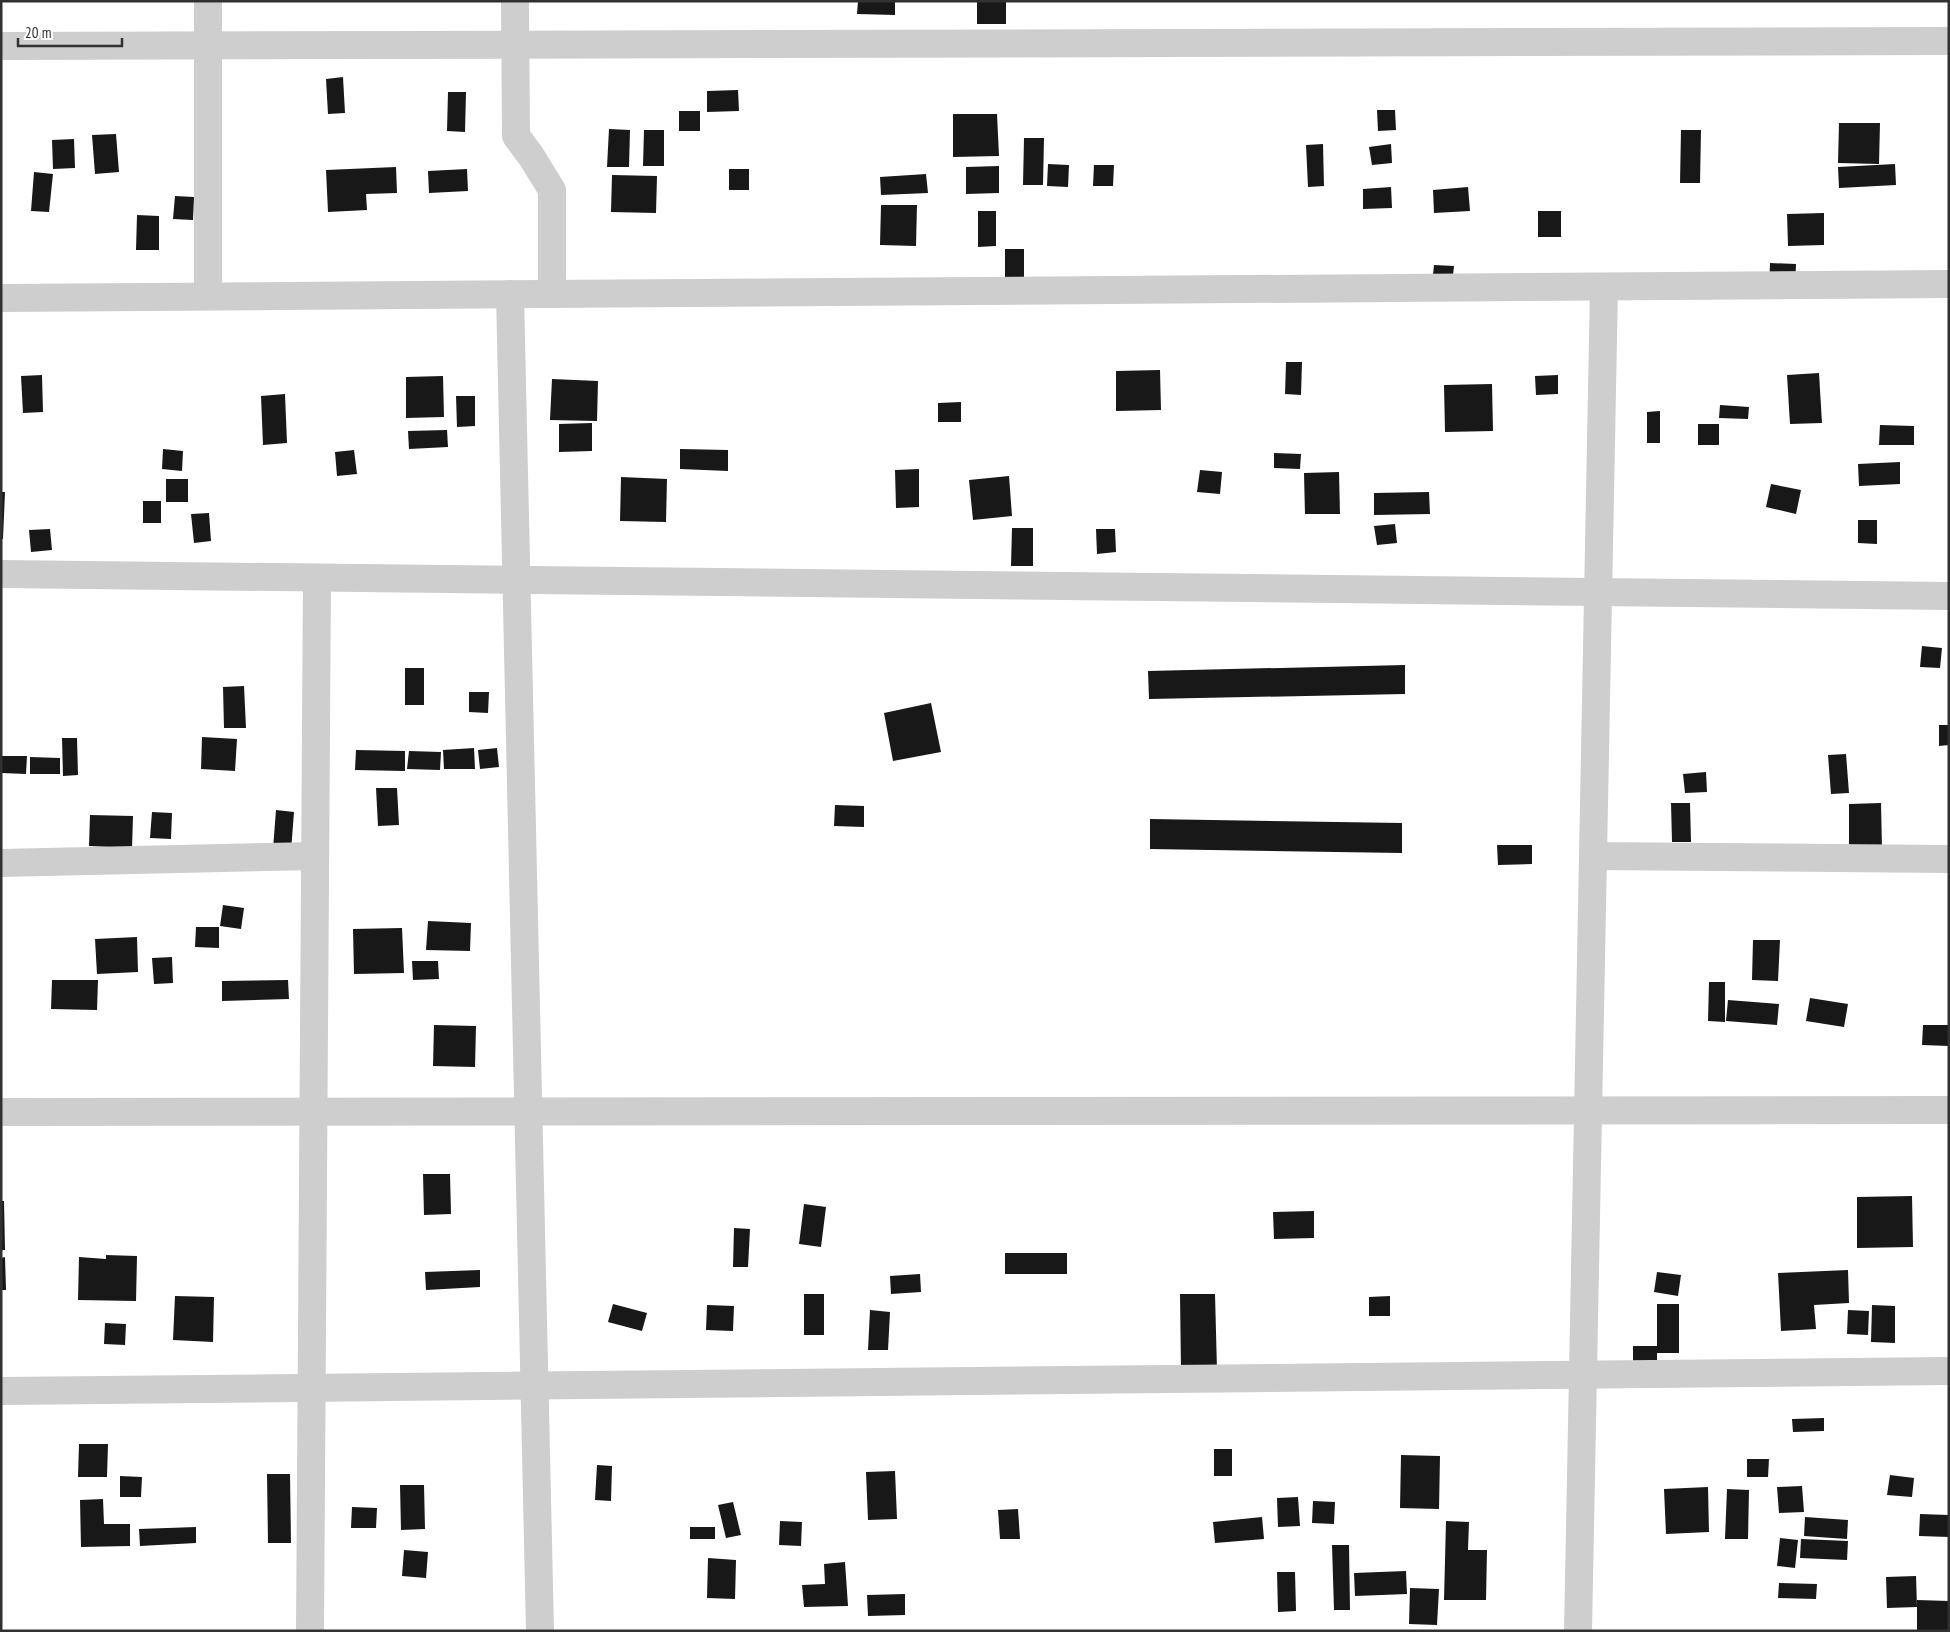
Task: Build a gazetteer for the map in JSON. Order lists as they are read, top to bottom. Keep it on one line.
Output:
{"scale_bar":"20 m"}
